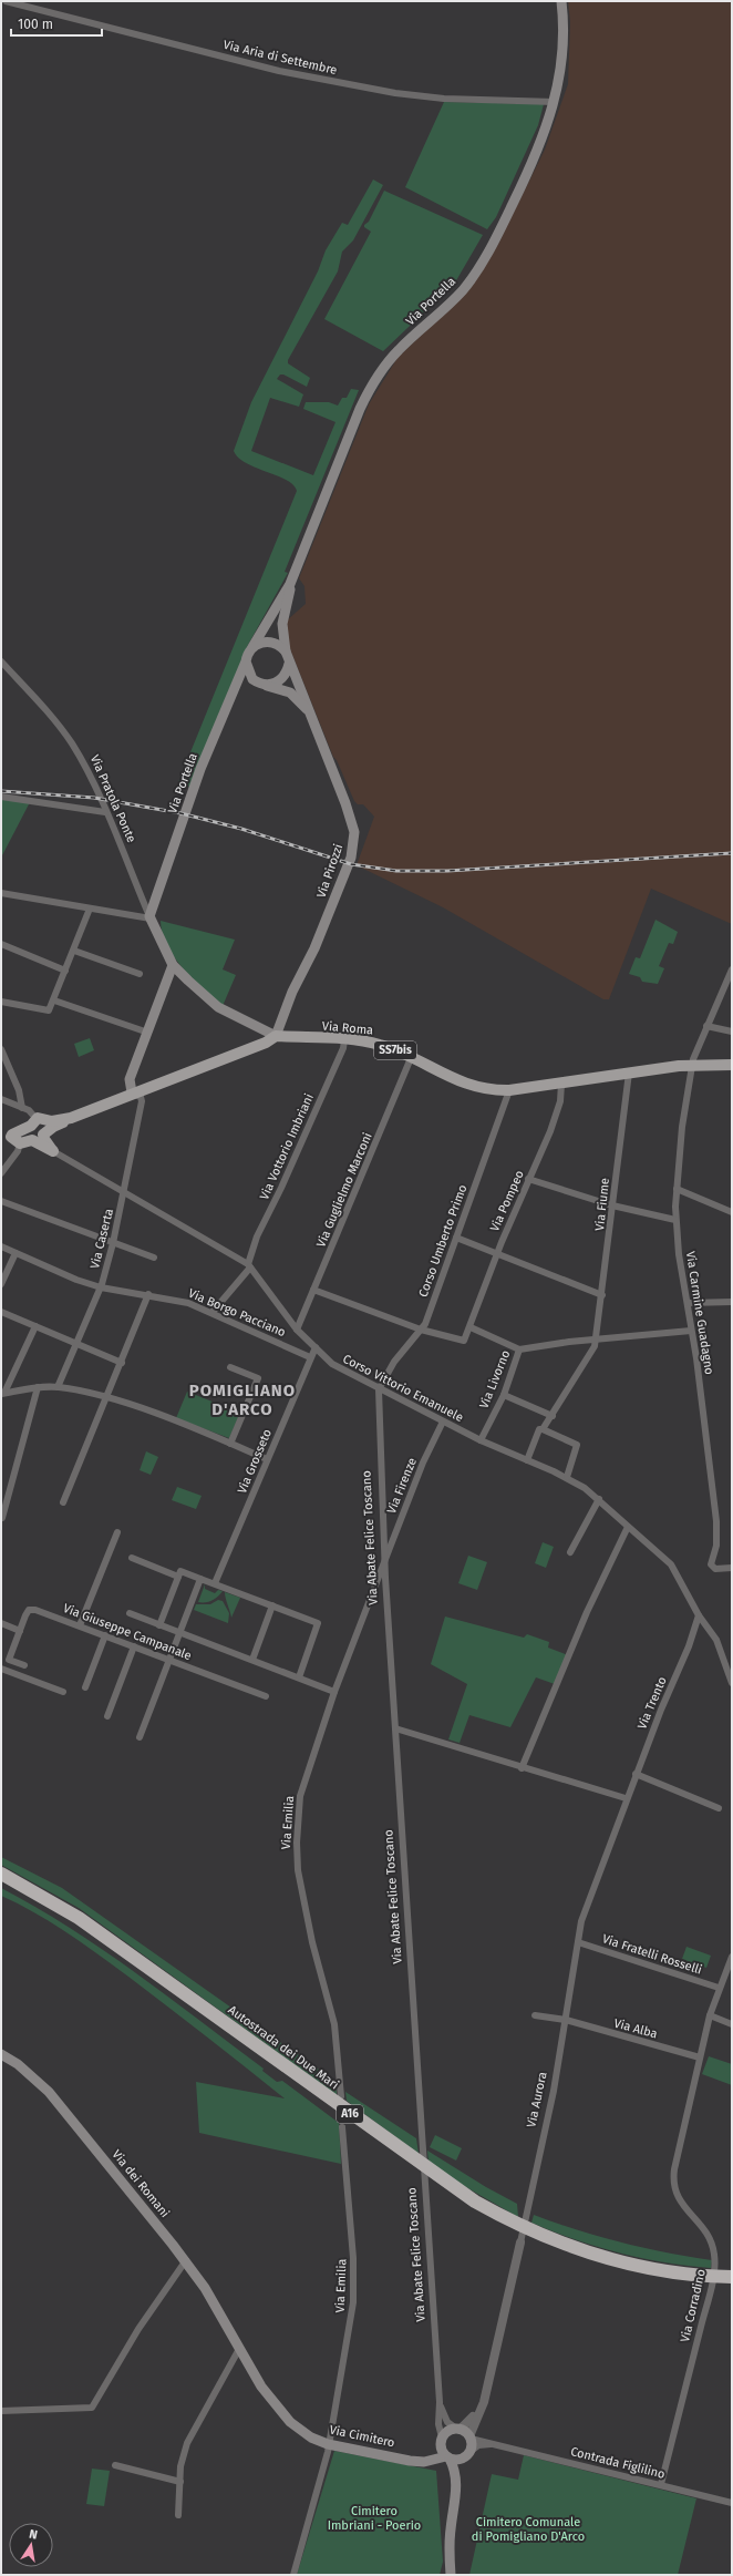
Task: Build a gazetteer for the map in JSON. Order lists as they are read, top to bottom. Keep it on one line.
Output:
{"streets":{"highway":["Autostrada dei Due Mari","A16"],"main road":["Via Portella","Via Pratola Ponte","Via Pirozzi","Via Roma","SS7bis","Via dei Romani","Via Cimitero"],"street":["Via Aria di Settembre","Via Vottorio Imbriani","Via Guglielmo Marconi","Via Pompeo","Via Fiume","Via Caserta","Corso Umberto Primo","Via Borgo Pacciano","Via Carmine Guadagno","Via Livorno","Corso Vittorio Emanuele","Via Grosseto","Via Firenze","Via Abate Felice Toscano","Via Giuseppe Campanale","Via Trento","Via Emilia","Via Fratelli Rosselli","Via Alba","Via Aurora","Via Corradino","Contrada Figlilino"]},"crossings":[["Via Aria di Settembre","Via Portella"],["Via Portella","Via Pratola Ponte"],["Via Portella","Via Pirozzi"],["Via Pratola Ponte","Via Pirozzi"],["Via Pratola Ponte","Via Roma"],["Via Pirozzi","Via Roma"],["Via Roma","Via Vottorio Imbriani"],["Via Roma","Via Guglielmo Marconi"],["Via Roma","Via Pompeo"],["Via Roma","Via Fiume"],["Via Roma","Corso Umberto Primo"],["Via Roma","Via Carmine Guadagno"],["Via Vottorio Imbriani","Corso Vittorio Emanuele"],["Via Guglielmo Marconi","Corso Vittorio Emanuele"],["Via Fiume","Via Livorno"],["Via Fiume","Corso Vittorio Emanuele"],["Via Caserta","Via Borgo Pacciano"],["Via Caserta","Corso Vittorio Emanuele"],["Corso Umberto Primo","Corso Vittorio Emanuele"],["Corso Umberto Primo","Via Abate Felice Toscano"],["Via Borgo Pacciano","Via Grosseto"],["Via Carmine Guadagno","Via Livorno"],["Via Livorno","Corso Vittorio Emanuele"],["Corso Vittorio Emanuele","Via Grosseto"],["Corso Vittorio Emanuele","Via Firenze"],["Corso Vittorio Emanuele","Via Abate Felice Toscano"],["Corso Vittorio Emanuele","Via Trento"],["Via Firenze","Via Abate Felice Toscano"],["Via Firenze","Via Emilia"],["Via Abate Felice Toscano","Via Emilia"],["Via Abate Felice Toscano","Via Aurora"],["Via Abate Felice Toscano","Contrada Figlilino"],["Via Trento","Via Aurora"],["Via Emilia","Via Cimitero"],["Via Fratelli Rosselli","Via Aurora"],["Via Fratelli Rosselli","Via Corradino"],["Via Alba","Via Aurora"],["Via Alba","Via Corradino"],["Via Aurora","Contrada Figlilino"],["Via dei Romani","Via Cimitero"],["Via Corradino","Contrada Figlilino"]],"districts":["POMIGLIANO D'ARCO"],"parks":["Cimitero Imbriani - Poerio","Cimitero Comunale di Pomigliano D'Arco"],"scale_bar":"100 m","north":"top"}
